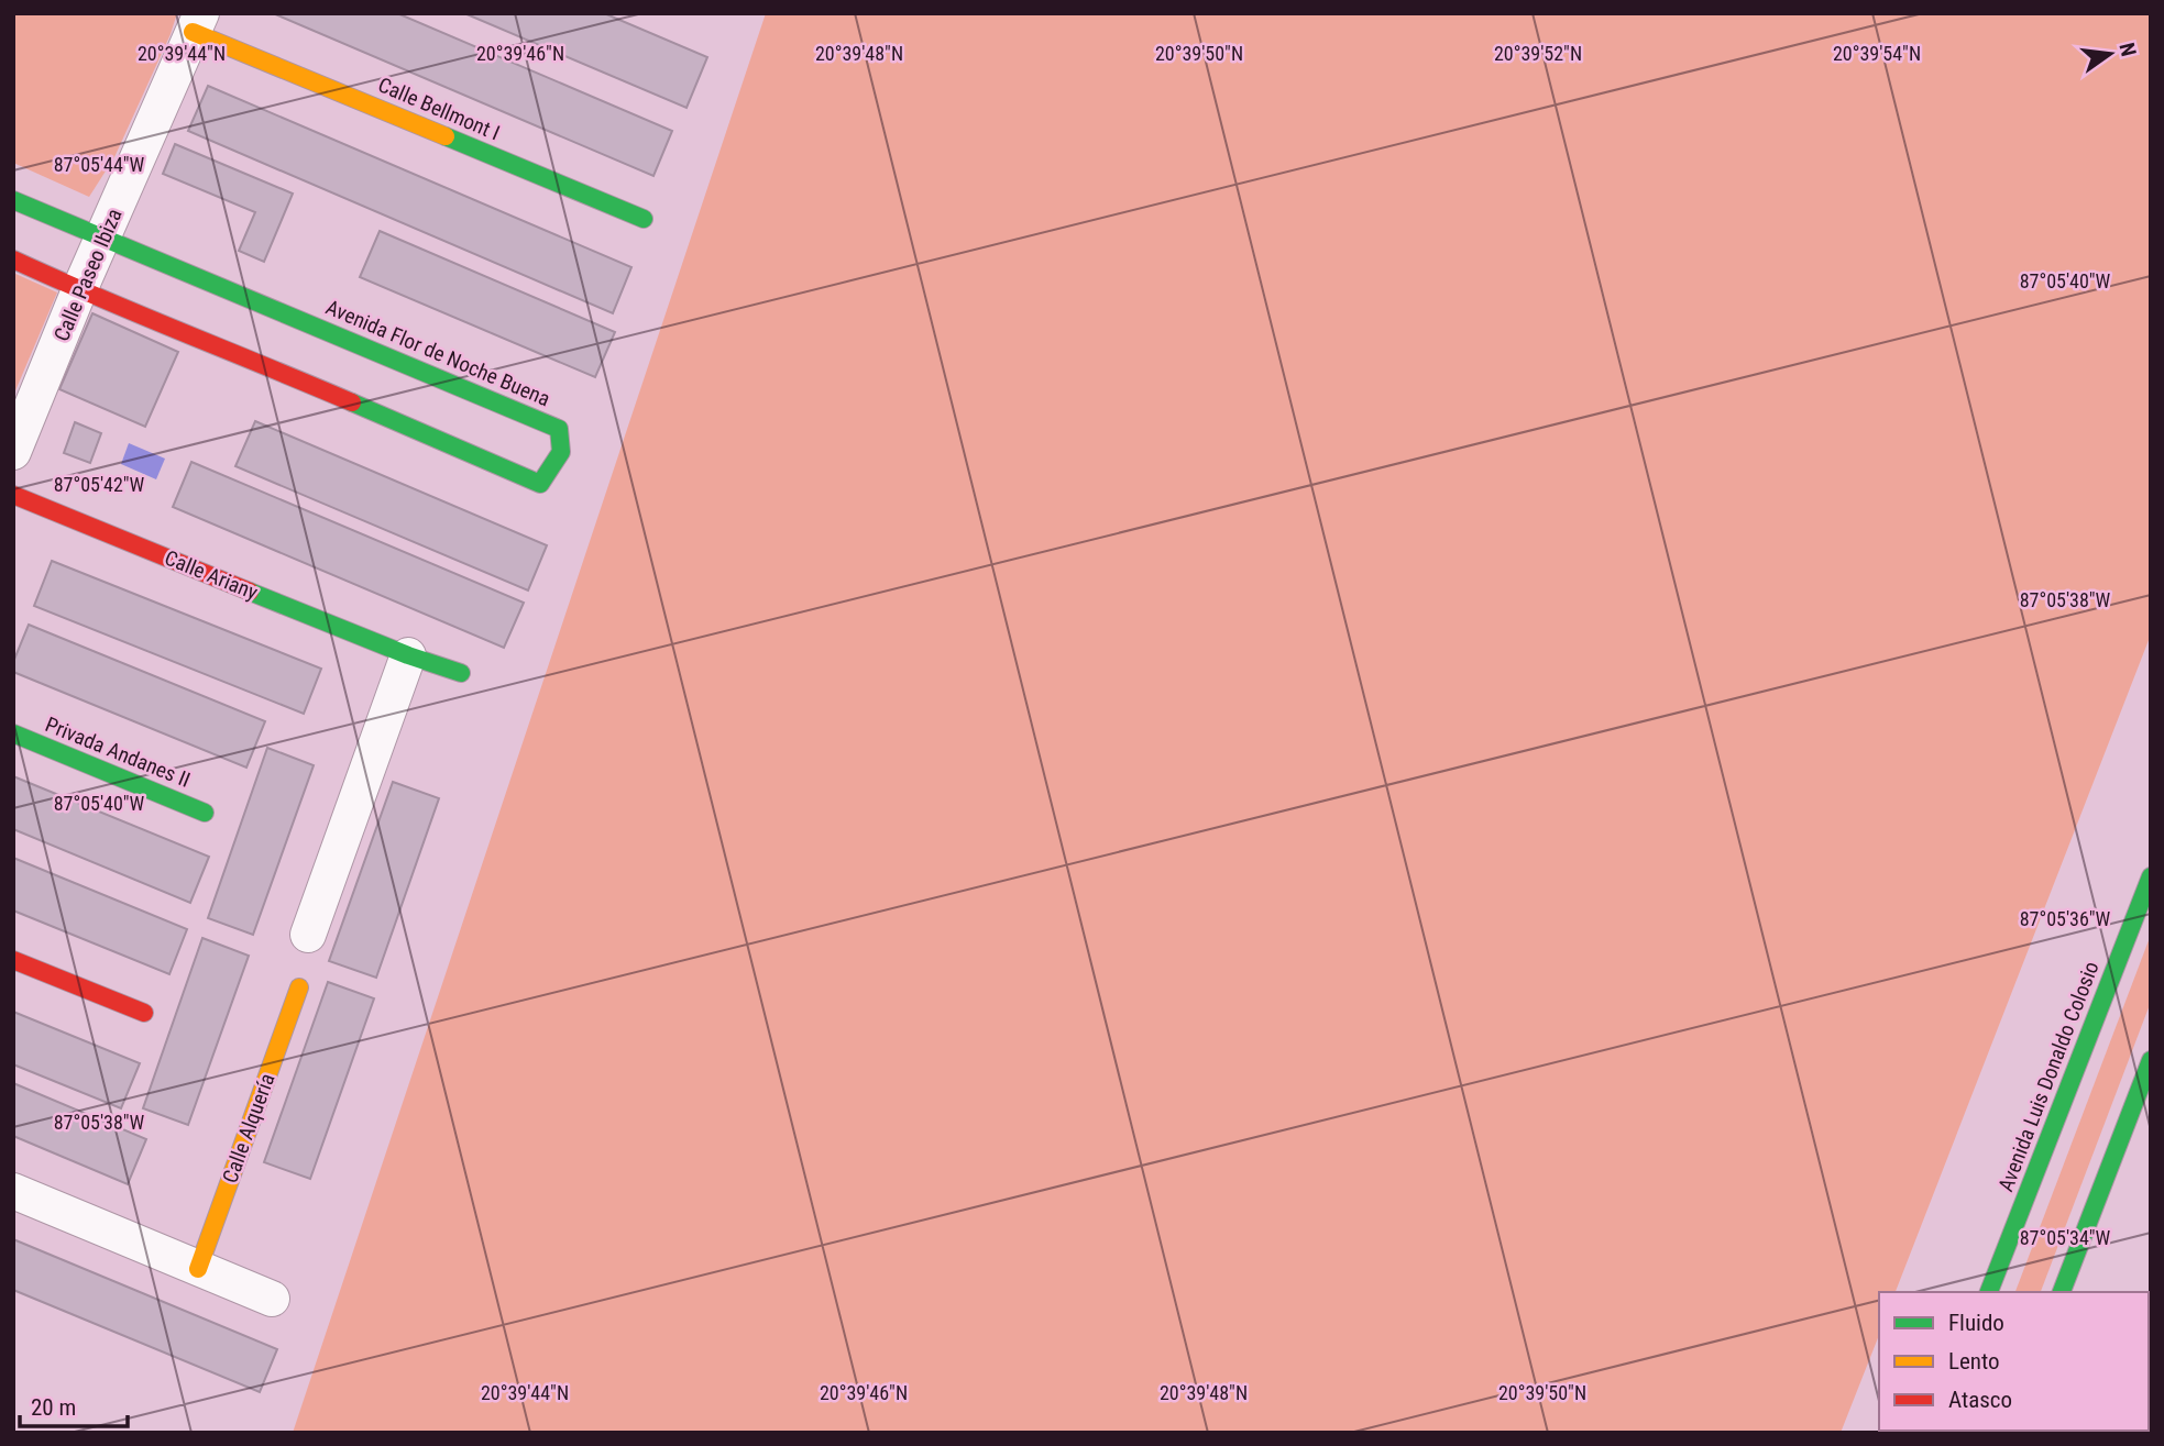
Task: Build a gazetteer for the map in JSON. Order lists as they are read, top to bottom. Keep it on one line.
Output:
{"streets":{"street":["Calle Bellmont I","Calle Paseo Ibiza","Avenida Flor de Noche Buena","Calle Ariany","Privada Andanes II","Avenida Luis Donaldo Colosio","Calle Alquería"]},"crossings":[["Calle Bellmont I","Calle Paseo Ibiza"],["Calle Paseo Ibiza","Avenida Flor de Noche Buena"]],"legend":["Fluido","Lento","Atasco"],"scale_bar":"20 m","north":"right","coordinates":["20°39'52\"N","20°39'44\"N","20°39'46\"N","20°39'48\"N","20°39'50\"N","20°39'54\"N","87°05'44\"W","87°05'40\"W","87°05'42\"W","87°05'38\"W","87°05'36\"W","87°05'34\"W"]}
